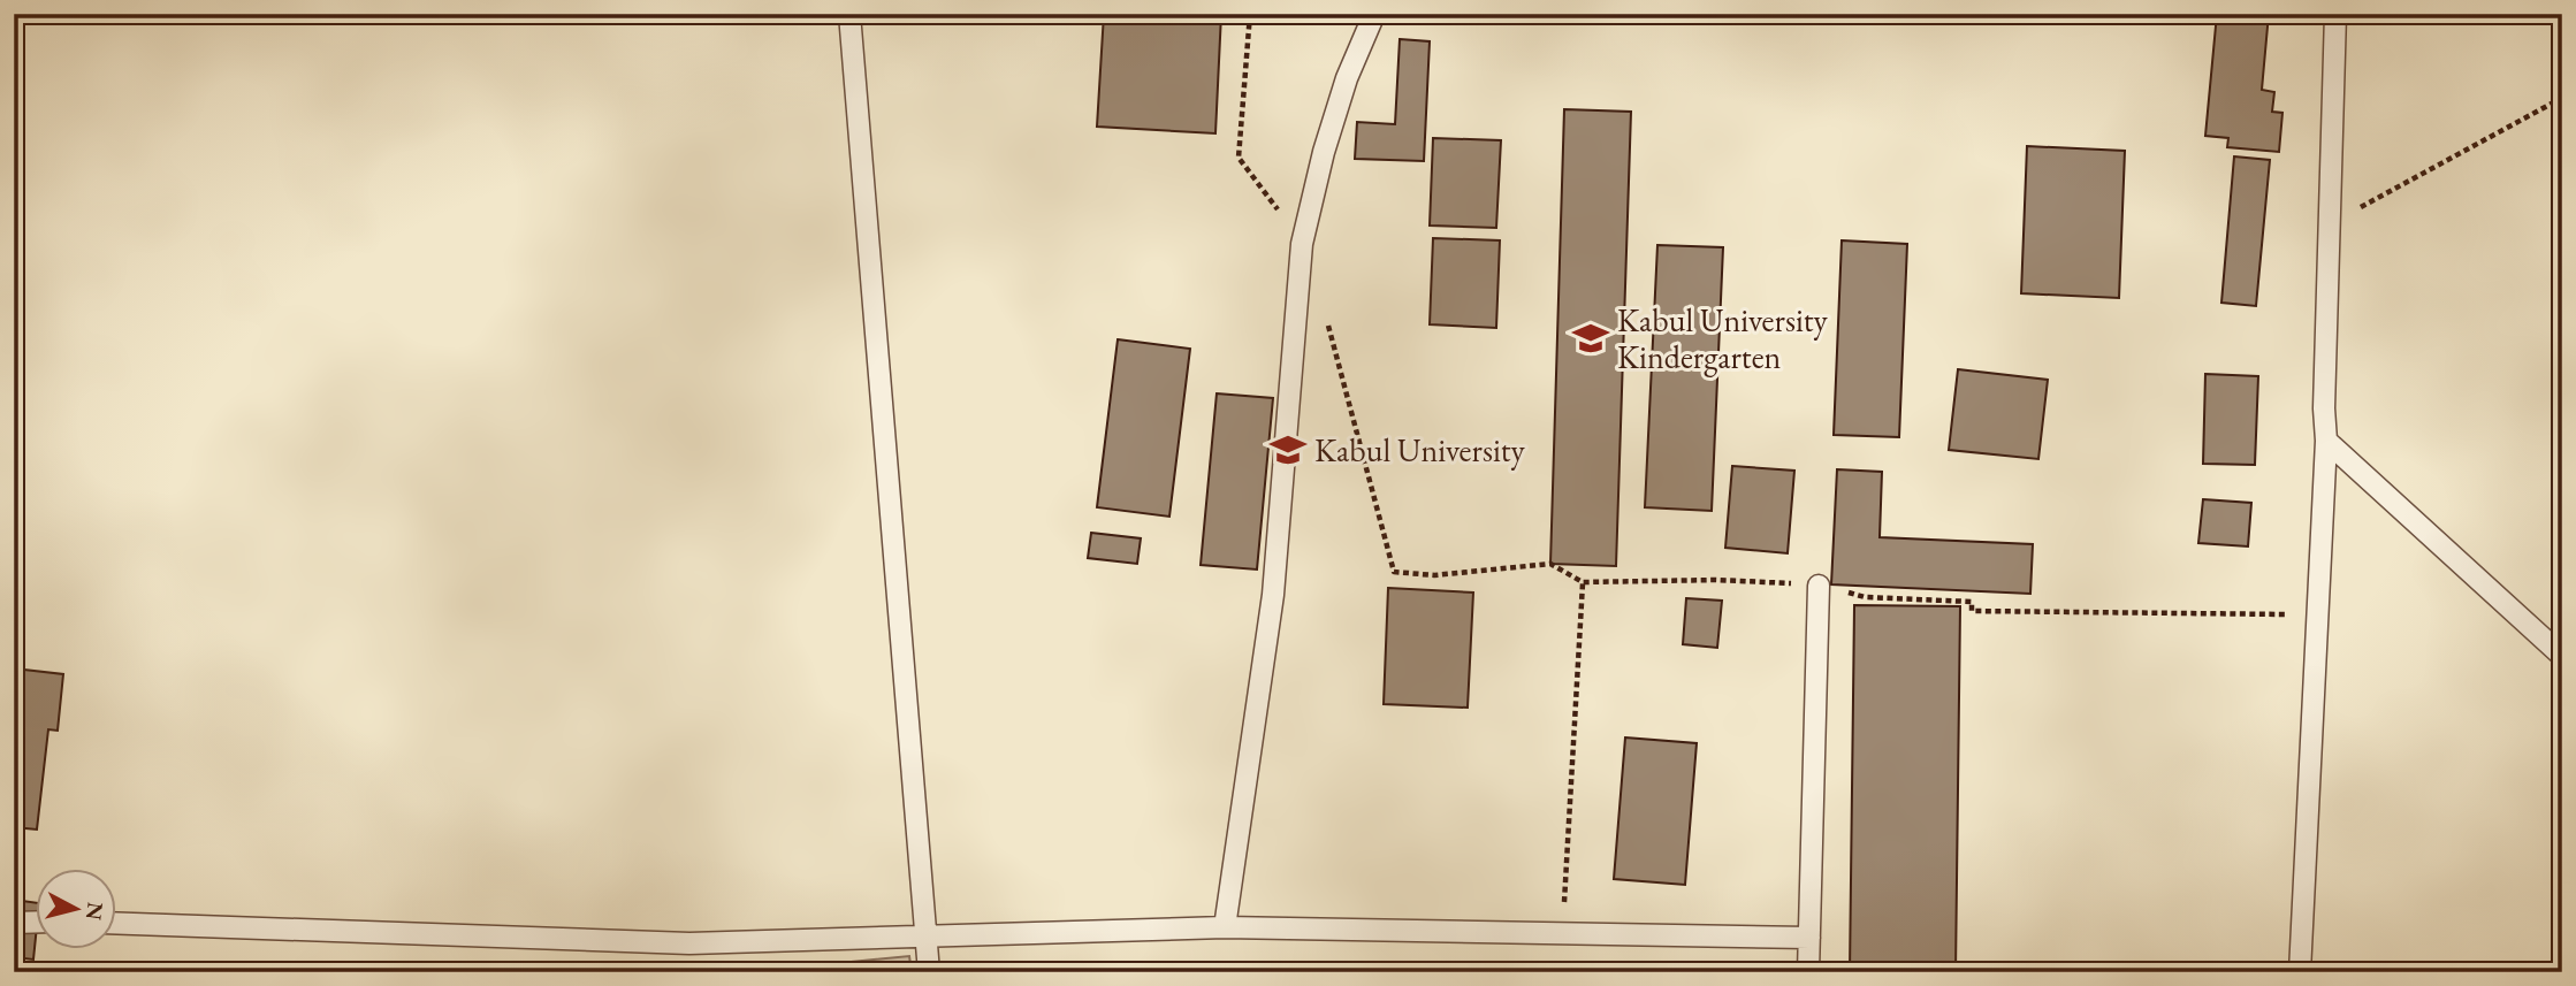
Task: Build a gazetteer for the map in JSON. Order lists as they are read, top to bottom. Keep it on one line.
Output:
{"places":{"school or university":["Kabul University Kindergarten","Kabul University"]},"north":"right"}
